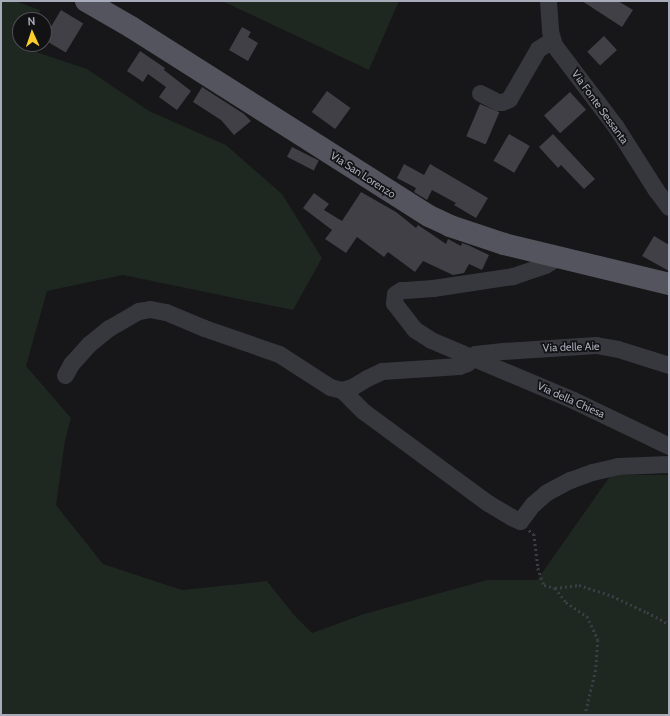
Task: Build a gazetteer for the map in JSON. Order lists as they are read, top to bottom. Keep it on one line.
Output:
{"streets":{"main road":["Via San Lorenzo"],"street":["Via Fonte Sessanta","Via delle Aie","Via della Chiesa"]},"crossings":[["Via San Lorenzo","Via della Chiesa"],["Via delle Aie","Via della Chiesa"]],"north":"top"}
